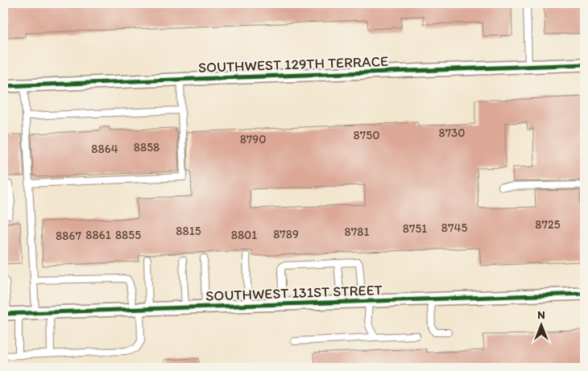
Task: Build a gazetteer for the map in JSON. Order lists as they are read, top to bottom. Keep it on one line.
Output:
{"streets":{"street":["SOUTHWEST 129TH TERRACE","SOUTHWEST 131ST STREET"]},"house_numbers":["8730","8750","8790","8858","8864","8725","8745","8751","8815","8781","8789","8861","8855","8801","8867"],"north":"top"}
